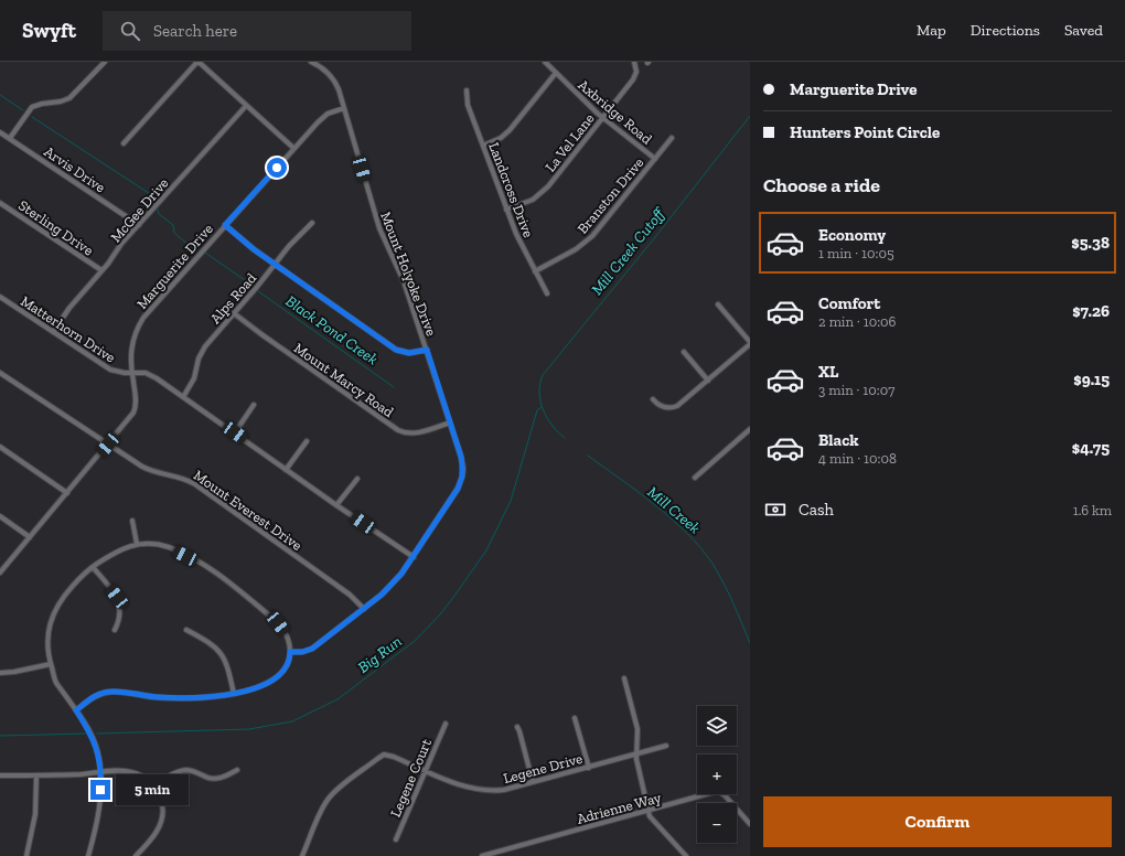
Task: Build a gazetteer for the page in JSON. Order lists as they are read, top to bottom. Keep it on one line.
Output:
{"streets":{"street":["Axbridge Road","La Vel Lane","Arvis Drive","Landcross Drive","Branston Drive","McGee Drive","Sterling Drive","Marguerite Drive","Mount Holyoke Drive","Alps Road","Matterhorn Drive","Mount Marcy Road","Mount Everest Drive","Legene Drive","Legene Court","Adrienne Way"]},"crossings":[["Axbridge Road","La Vel Lane"],["Axbridge Road","Branston Drive"],["La Vel Lane","Landcross Drive"],["Arvis Drive","McGee Drive"],["Landcross Drive","Branston Drive"],["McGee Drive","Sterling Drive"],["McGee Drive","Matterhorn Drive"],["Marguerite Drive","Mount Holyoke Drive"],["Marguerite Drive","Matterhorn Drive"],["Marguerite Drive","Mount Everest Drive"],["Mount Holyoke Drive","Matterhorn Drive"],["Mount Holyoke Drive","Mount Marcy Road"],["Mount Holyoke Drive","Mount Everest Drive"],["Alps Road","Matterhorn Drive"],["Alps Road","Mount Marcy Road"],["Legene Drive","Legene Court"]],"water":["Mill Creek Cutoff","Black Pond Creek","Mill Creek","Big Run"],"page":{"header":"Swyft","search":"Search here","nav":["Map","Directions","Saved"],"banner":["Marguerite Drive","Hunters Point Circle"],"heading":"Choose a ride","list":[{"name":"Economy","note":"1 min · 10:05","value":"$5.38"},{"name":"Comfort","note":"2 min · 10:06","value":"$7.26"},{"name":"XL","note":"3 min · 10:07","value":"$9.15"},{"name":"Black","note":"4 min · 10:08","value":"$4.75"}],"pay":["Cash","1.6 km"],"map_buttons":["+","−"],"bubble":"5 min","buttons":"Confirm"}}
